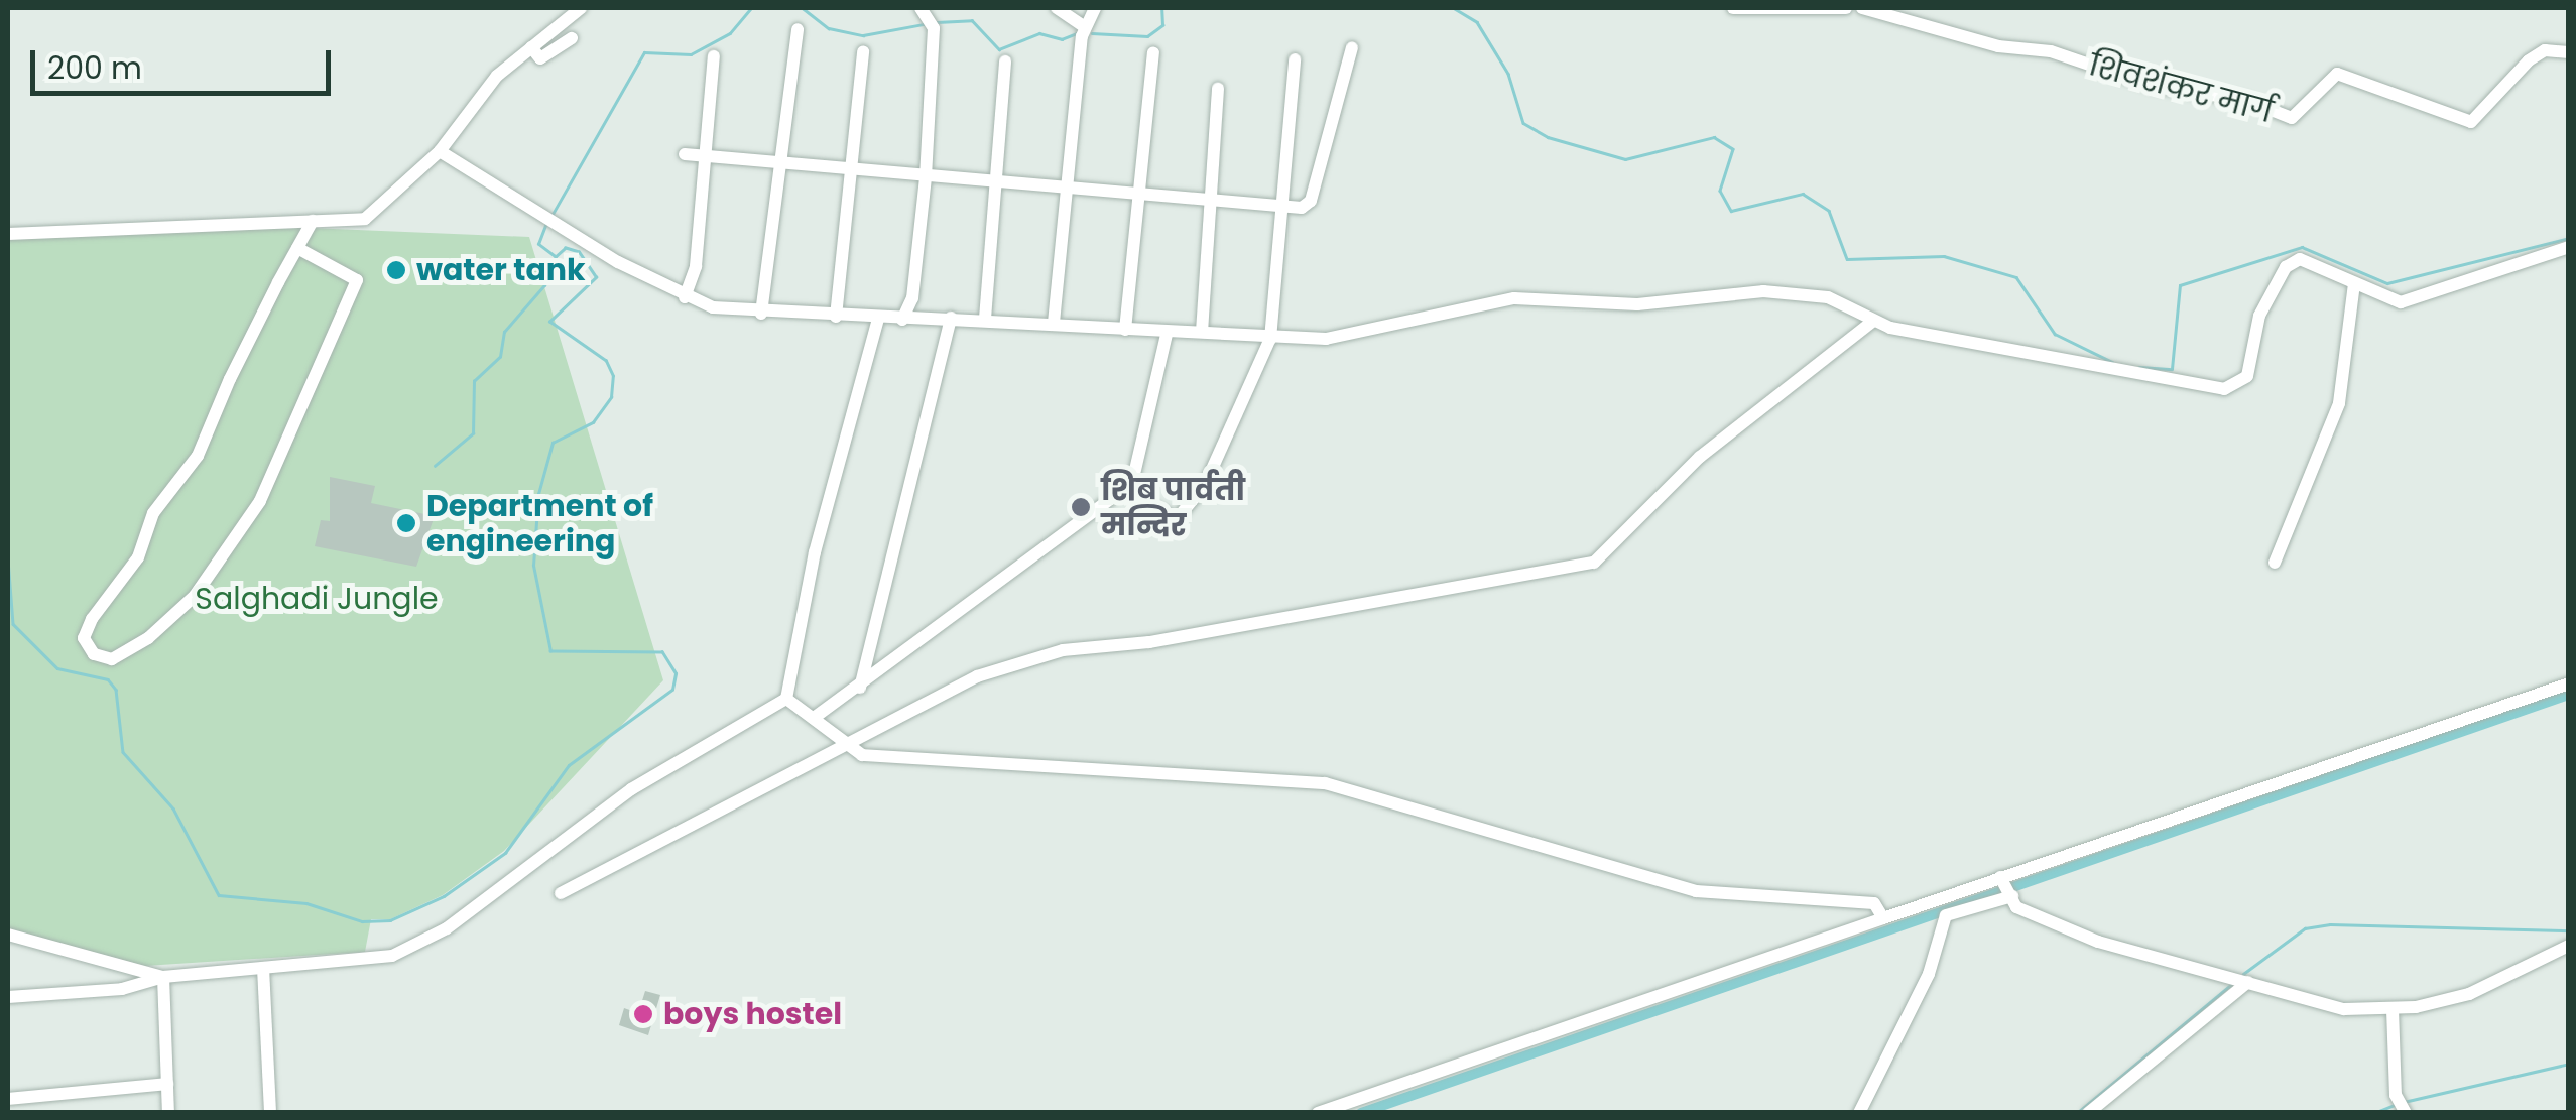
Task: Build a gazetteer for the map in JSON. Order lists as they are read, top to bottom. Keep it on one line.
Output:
{"streets":{"street":["शिवशंकर मार्ग"]},"parks":["Salghadi Jungle"],"places":["water tank","शिब पार्वती मन्दिर","Department of engineering","boys hostel"],"scale_bar":"200 m"}
